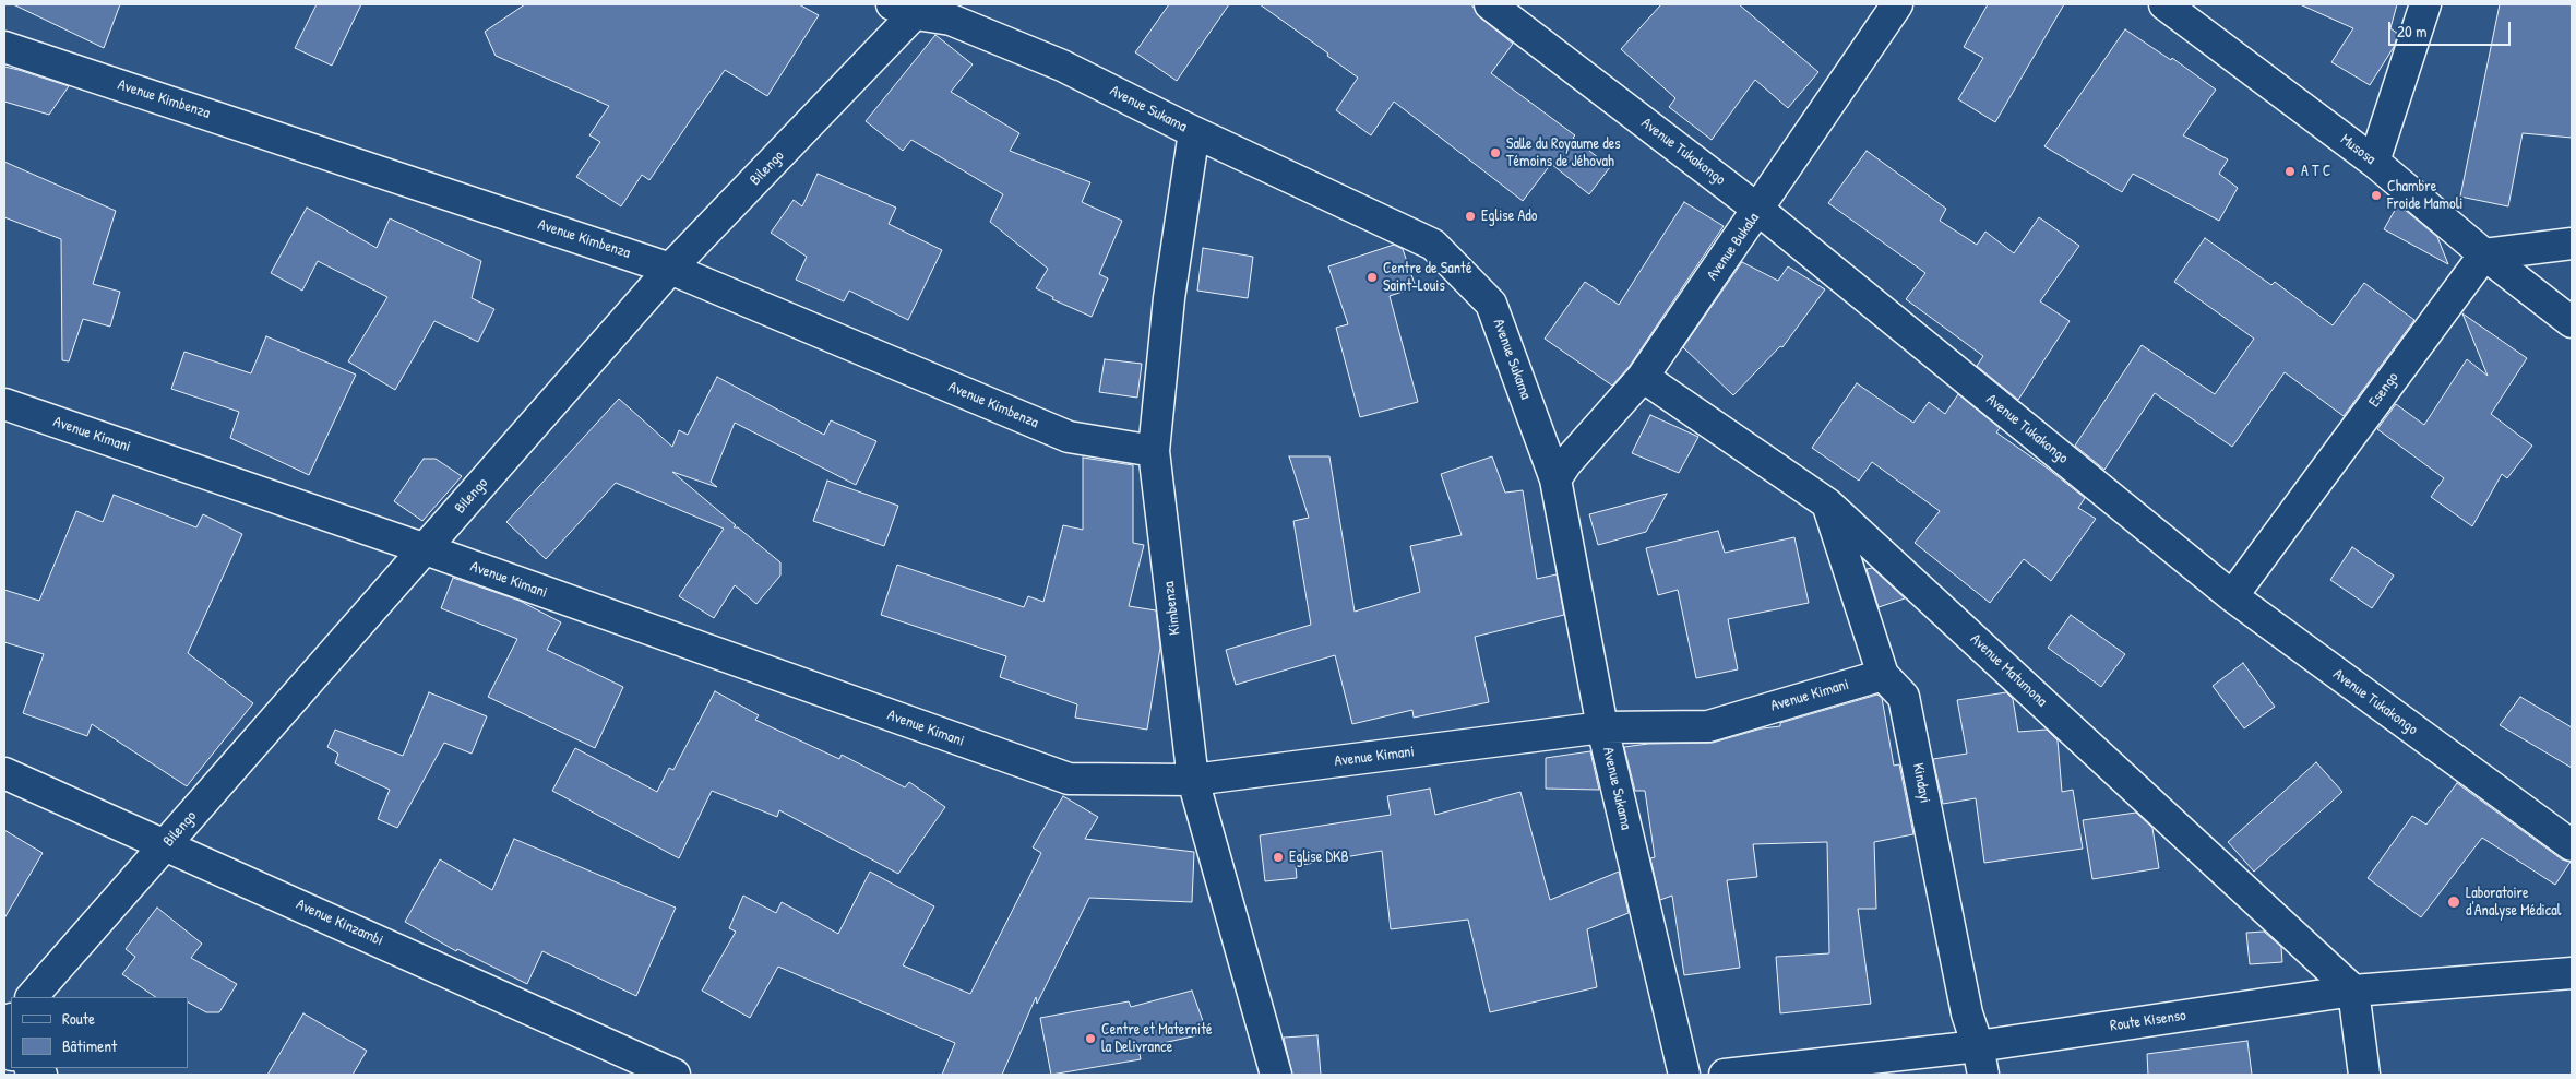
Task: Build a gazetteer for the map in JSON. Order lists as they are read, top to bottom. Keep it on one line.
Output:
{"streets":{"street":["Avenue Kimbenza","Avenue Sukama","Musosa","Avenue Tukakongo","Bilengo","Avenue Bukala","Esengo","Avenue Kimani","Kimbenza","Avenue Matumona","Kindayi","Avenue Kinzambi","Route Kisenso"]},"crossings":[["Avenue Kimbenza","Bilengo"],["Avenue Kimbenza","Kimbenza"],["Avenue Sukama","Bilengo"],["Avenue Sukama","Avenue Bukala"],["Avenue Sukama","Avenue Kimani"],["Avenue Sukama","Kimbenza"],["Musosa","Esengo"],["Avenue Tukakongo","Avenue Bukala"],["Avenue Tukakongo","Esengo"],["Bilengo","Avenue Kimani"],["Bilengo","Avenue Kinzambi"],["Avenue Bukala","Avenue Matumona"],["Avenue Kimani","Kimbenza"],["Avenue Kimani","Kindayi"],["Avenue Matumona","Kindayi"],["Avenue Matumona","Route Kisenso"],["Kindayi","Route Kisenso"]],"places":["Salle du Royaume des Témoins de Jéhovah","A T C","Chambre Froide Mamoli","Eglise Ado","Centre de Santé Saint-Louis","Eglise DKB","Laboratoire d'Analyse Médical","Centre et Maternité la Delivrance"],"legend":["Route","Bâtiment"],"scale_bar":"20 m"}
